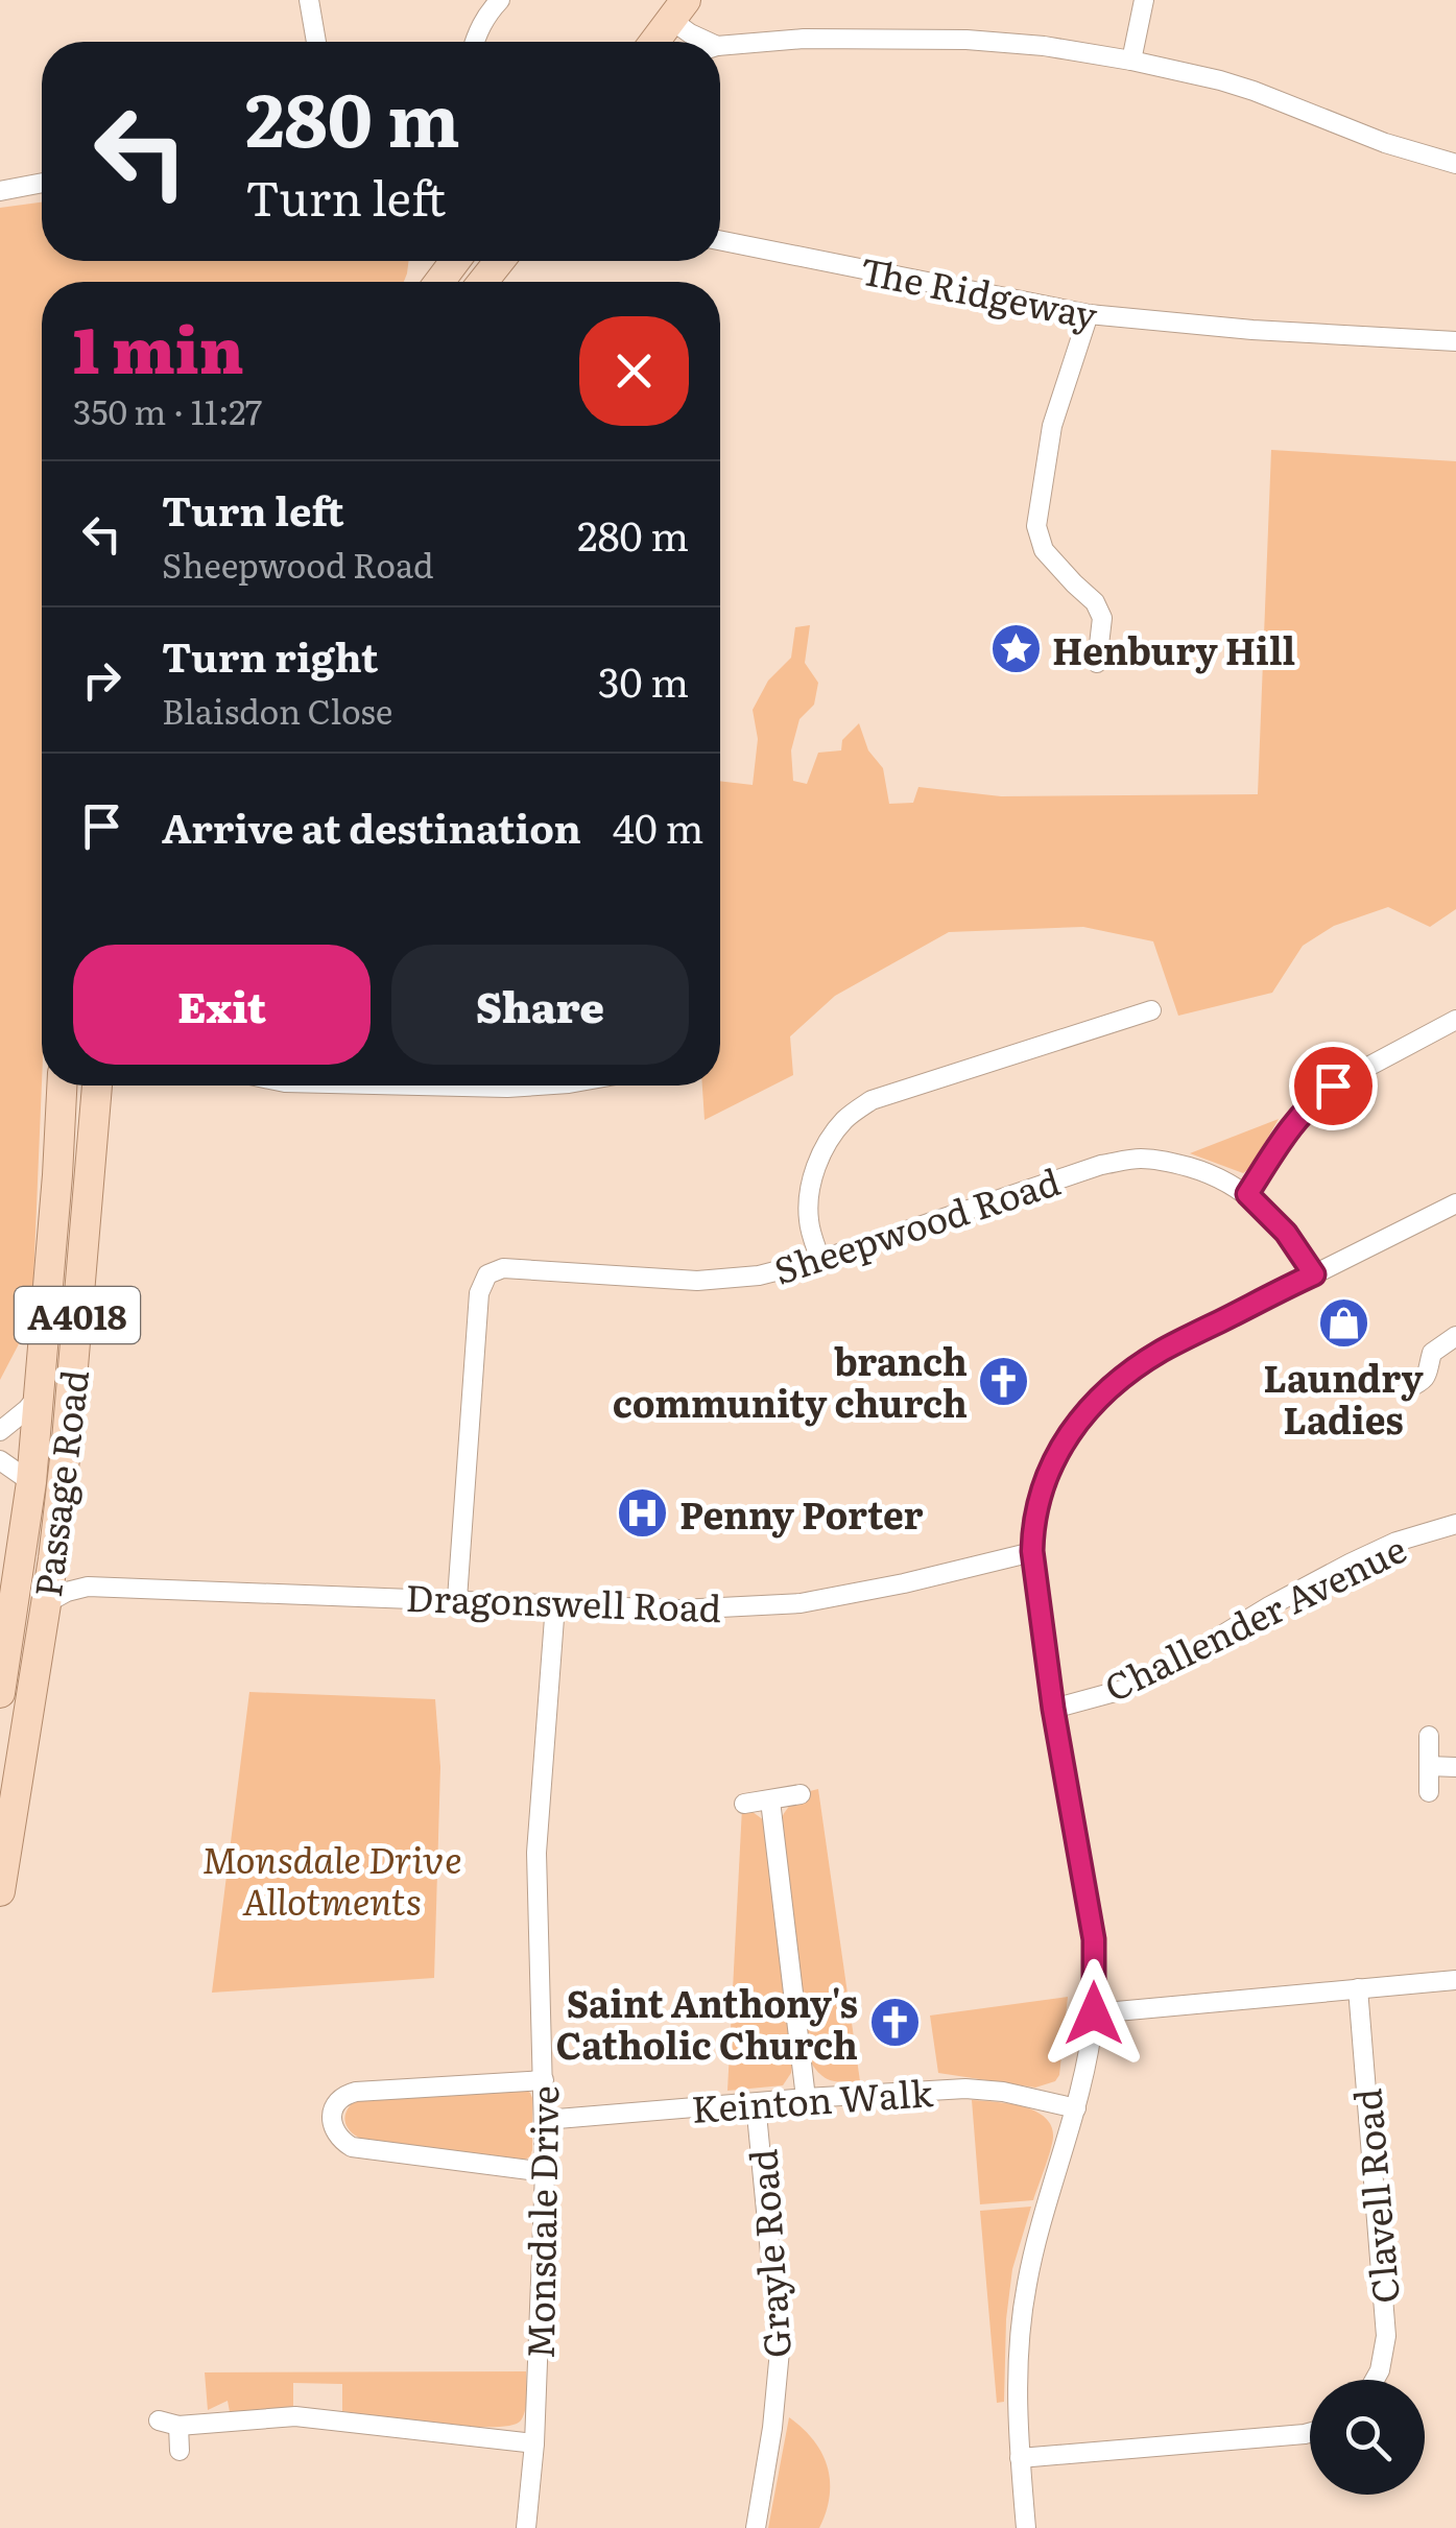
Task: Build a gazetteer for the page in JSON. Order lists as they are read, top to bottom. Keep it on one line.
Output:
{"streets":{"main road":["A4018","Passage Road"],"street":["The Ridgeway","Sheepwood Road","Dragonswell Road","Challender Avenue","Keinton Walk","Clavell Road","Monsdale Drive","Grayle Road"]},"crossings":[["Sheepwood Road","Dragonswell Road"],["Passage Road","Dragonswell Road"],["Dragonswell Road","Monsdale Drive"],["Keinton Walk","Monsdale Drive"],["Keinton Walk","Grayle Road"]],"parks":["Monsdale Drive Allotments"],"places":{"place":["Henbury Hill"],"shop":["Laundry Ladies"],"church":["branch community church","Saint Anthony's Catholic Church"],"hospital":["Penny Porter"]},"page":{"turn":["280 m","Turn left"],"heading":["1 min","350 m · 11:27"],"list":[{"name":"Turn left","note":"Sheepwood Road","value":"280 m"},{"name":"Turn right","note":"Blaisdon Close","value":"30 m"},{"name":"Arrive at destination","value":"40 m"}],"buttons":["Exit","Share"]}}
